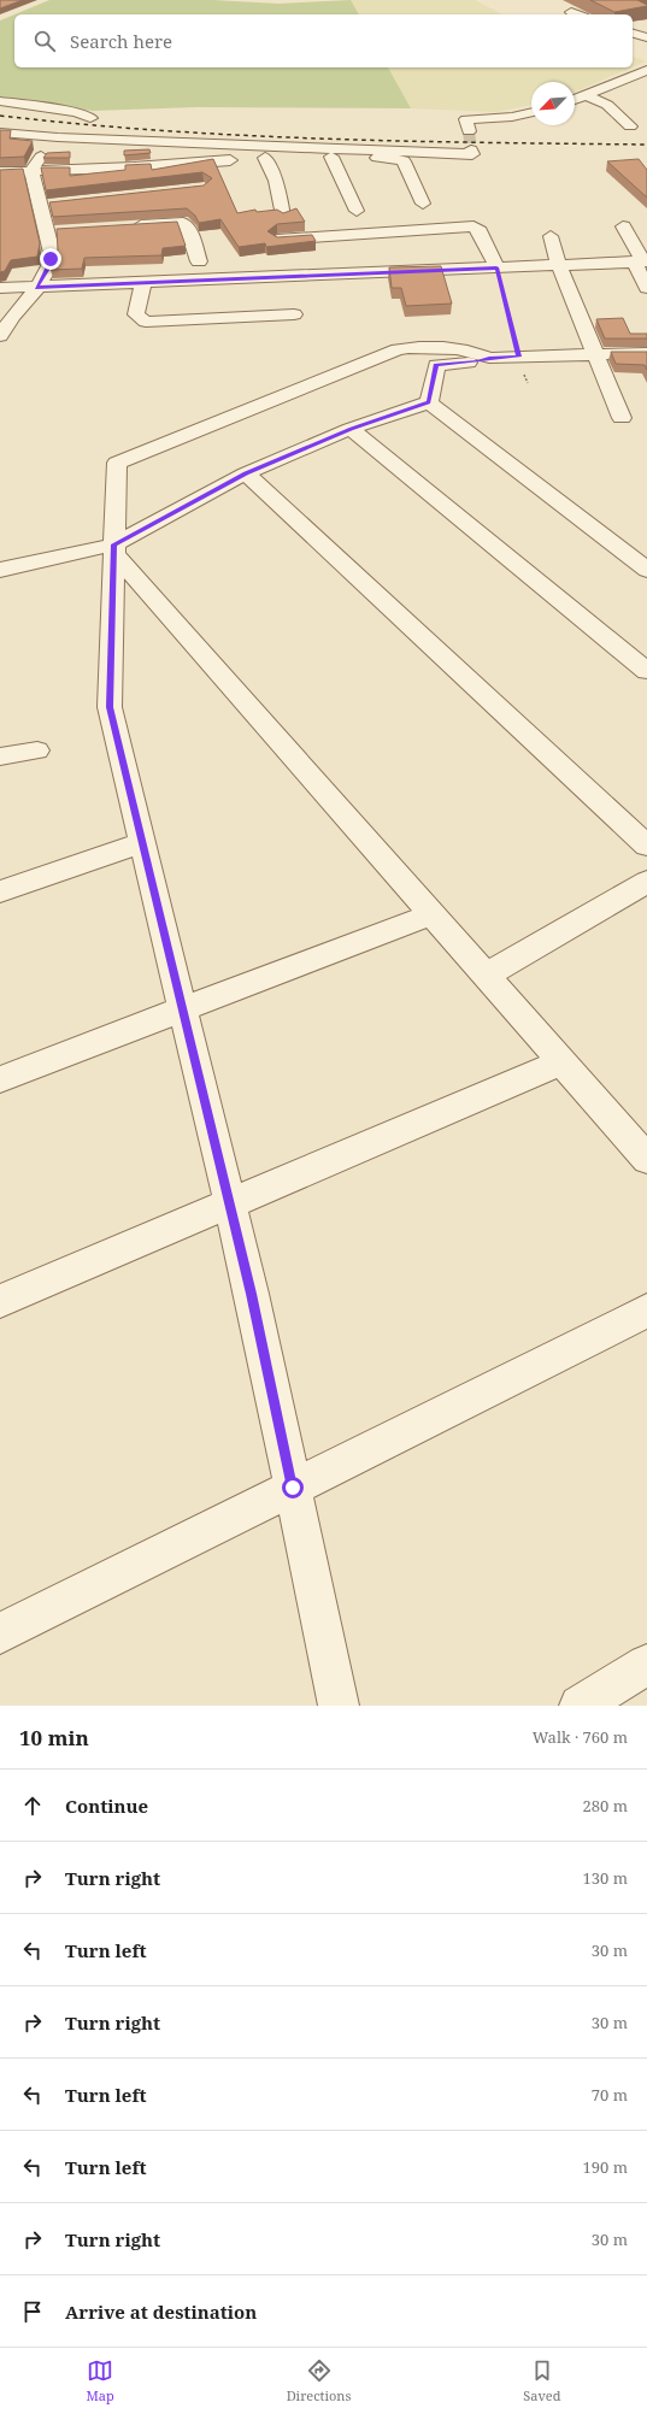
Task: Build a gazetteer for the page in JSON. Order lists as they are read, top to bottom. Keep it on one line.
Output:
{"north":"bottom left","page":{"search":"Search here","heading":["10 min","Walk · 760 m"],"list":[["Continue","280 m"],["Turn right","130 m"],["Turn left","30 m"],["Turn right","30 m"],["Turn left","70 m"],["Turn left","190 m"],["Turn right","30 m"],"Arrive at destination"],"nav":["Map","Directions","Saved"]}}
